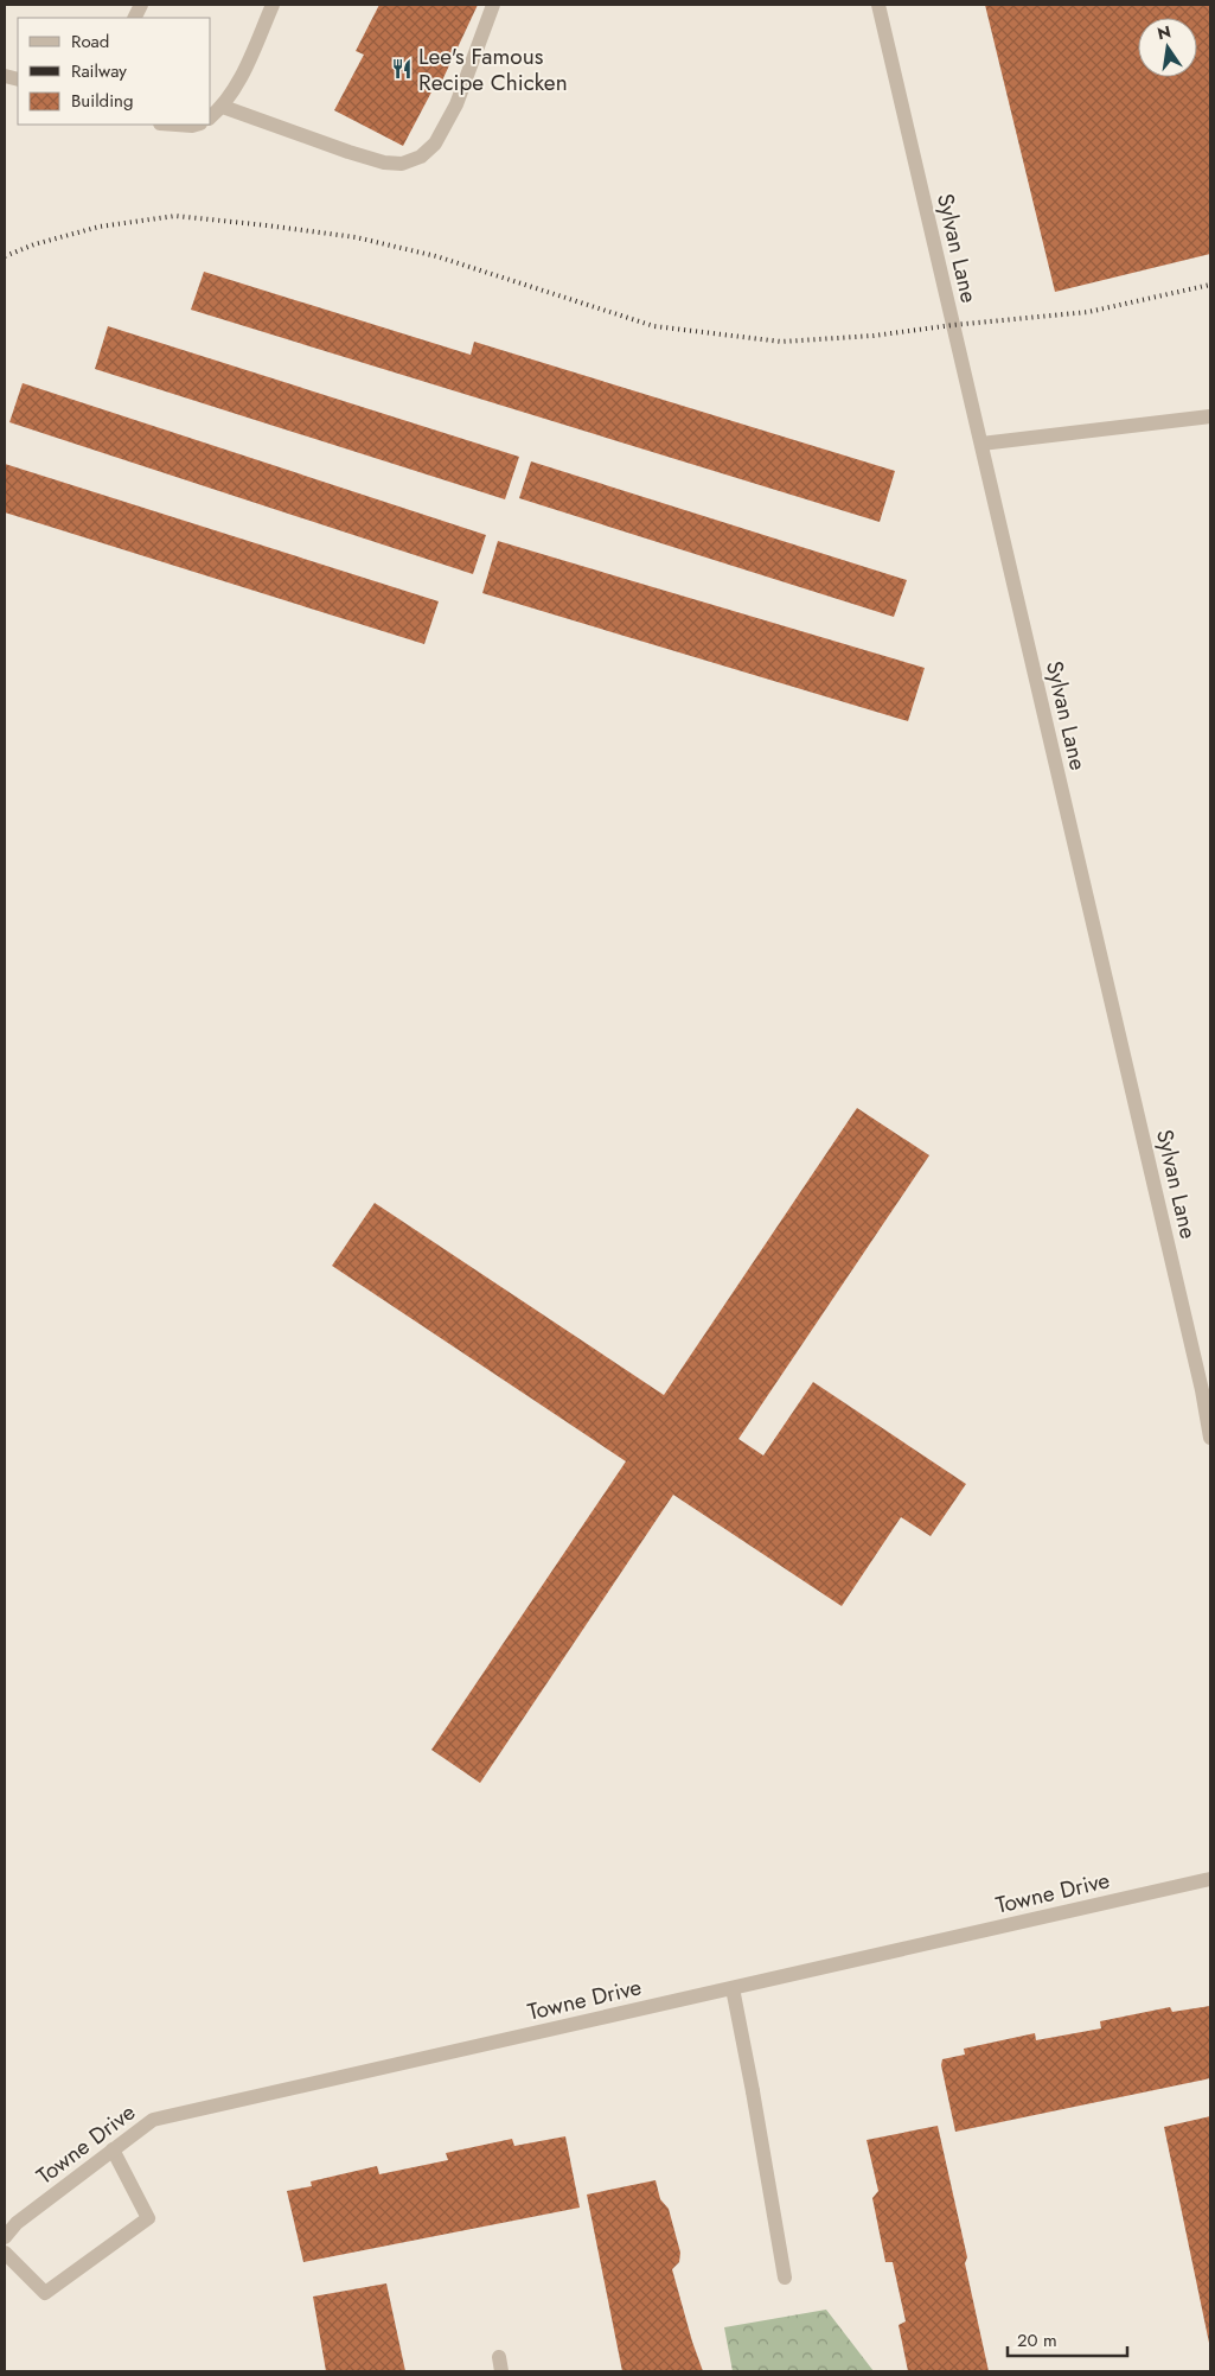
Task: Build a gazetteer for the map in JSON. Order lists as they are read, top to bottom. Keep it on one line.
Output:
{"streets":{"street":["Sylvan Lane","Towne Drive"]},"places":{"restaurant":["Lee's Famous Recipe Chicken"]},"legend":["Road","Railway","Building"],"scale_bar":"20 m","north":"top"}
